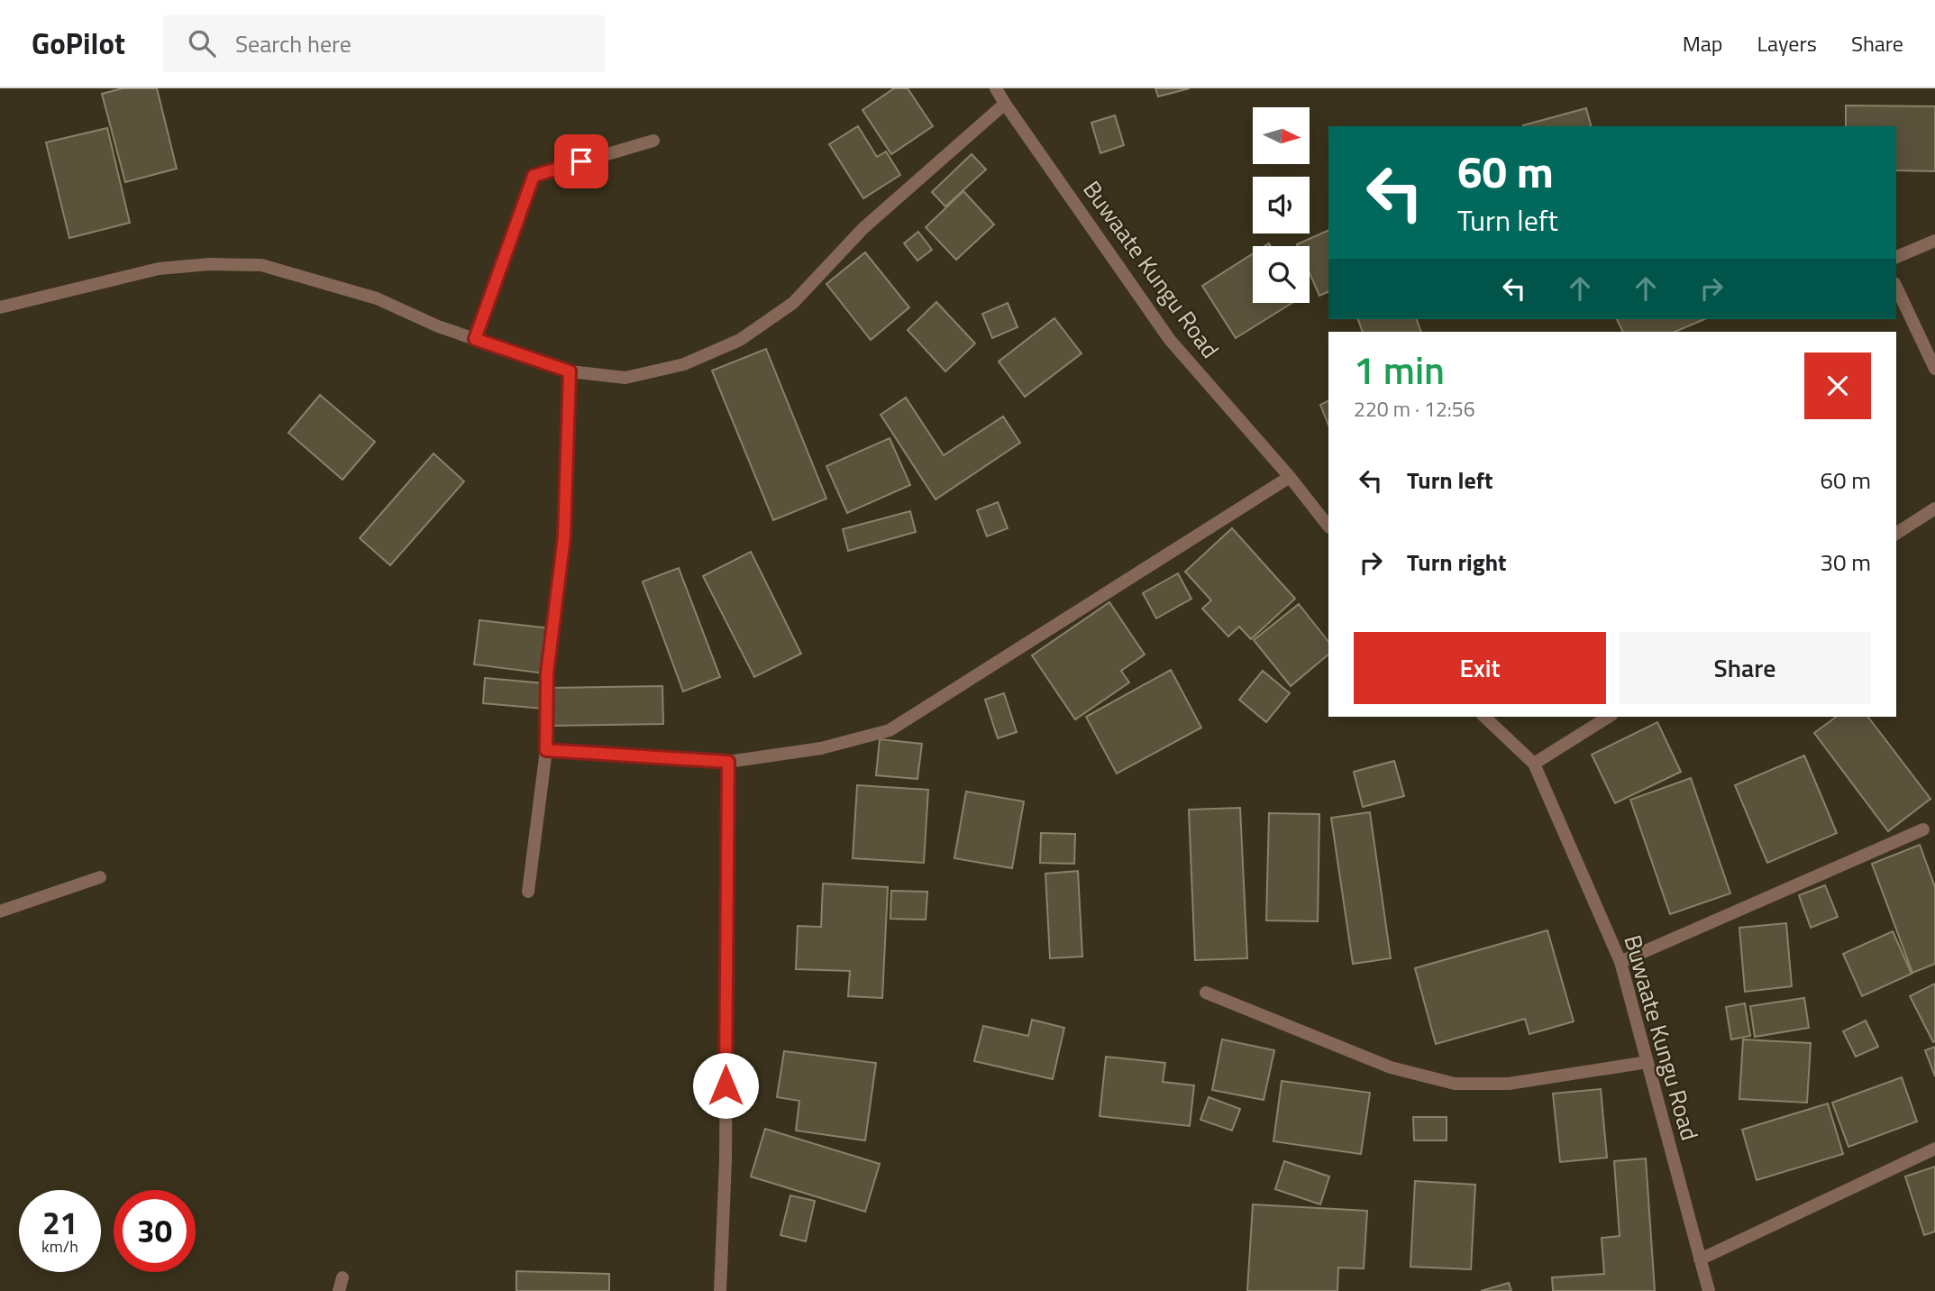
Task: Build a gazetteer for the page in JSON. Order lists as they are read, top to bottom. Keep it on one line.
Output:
{"streets":{"street":["Buwaate Kungu Road"]},"north":"right","page":{"header":"GoPilot","search":"Search here","nav":["Map","Layers","Share"],"turn":["60 m","Turn left"],"heading":["1 min","220 m · 12:56"],"list":[{"name":"Turn left","value":"60 m"},{"name":"Turn right","value":"30 m"}],"buttons":["Exit","Share"],"speed":"21 km/h","limit":"30"}}
